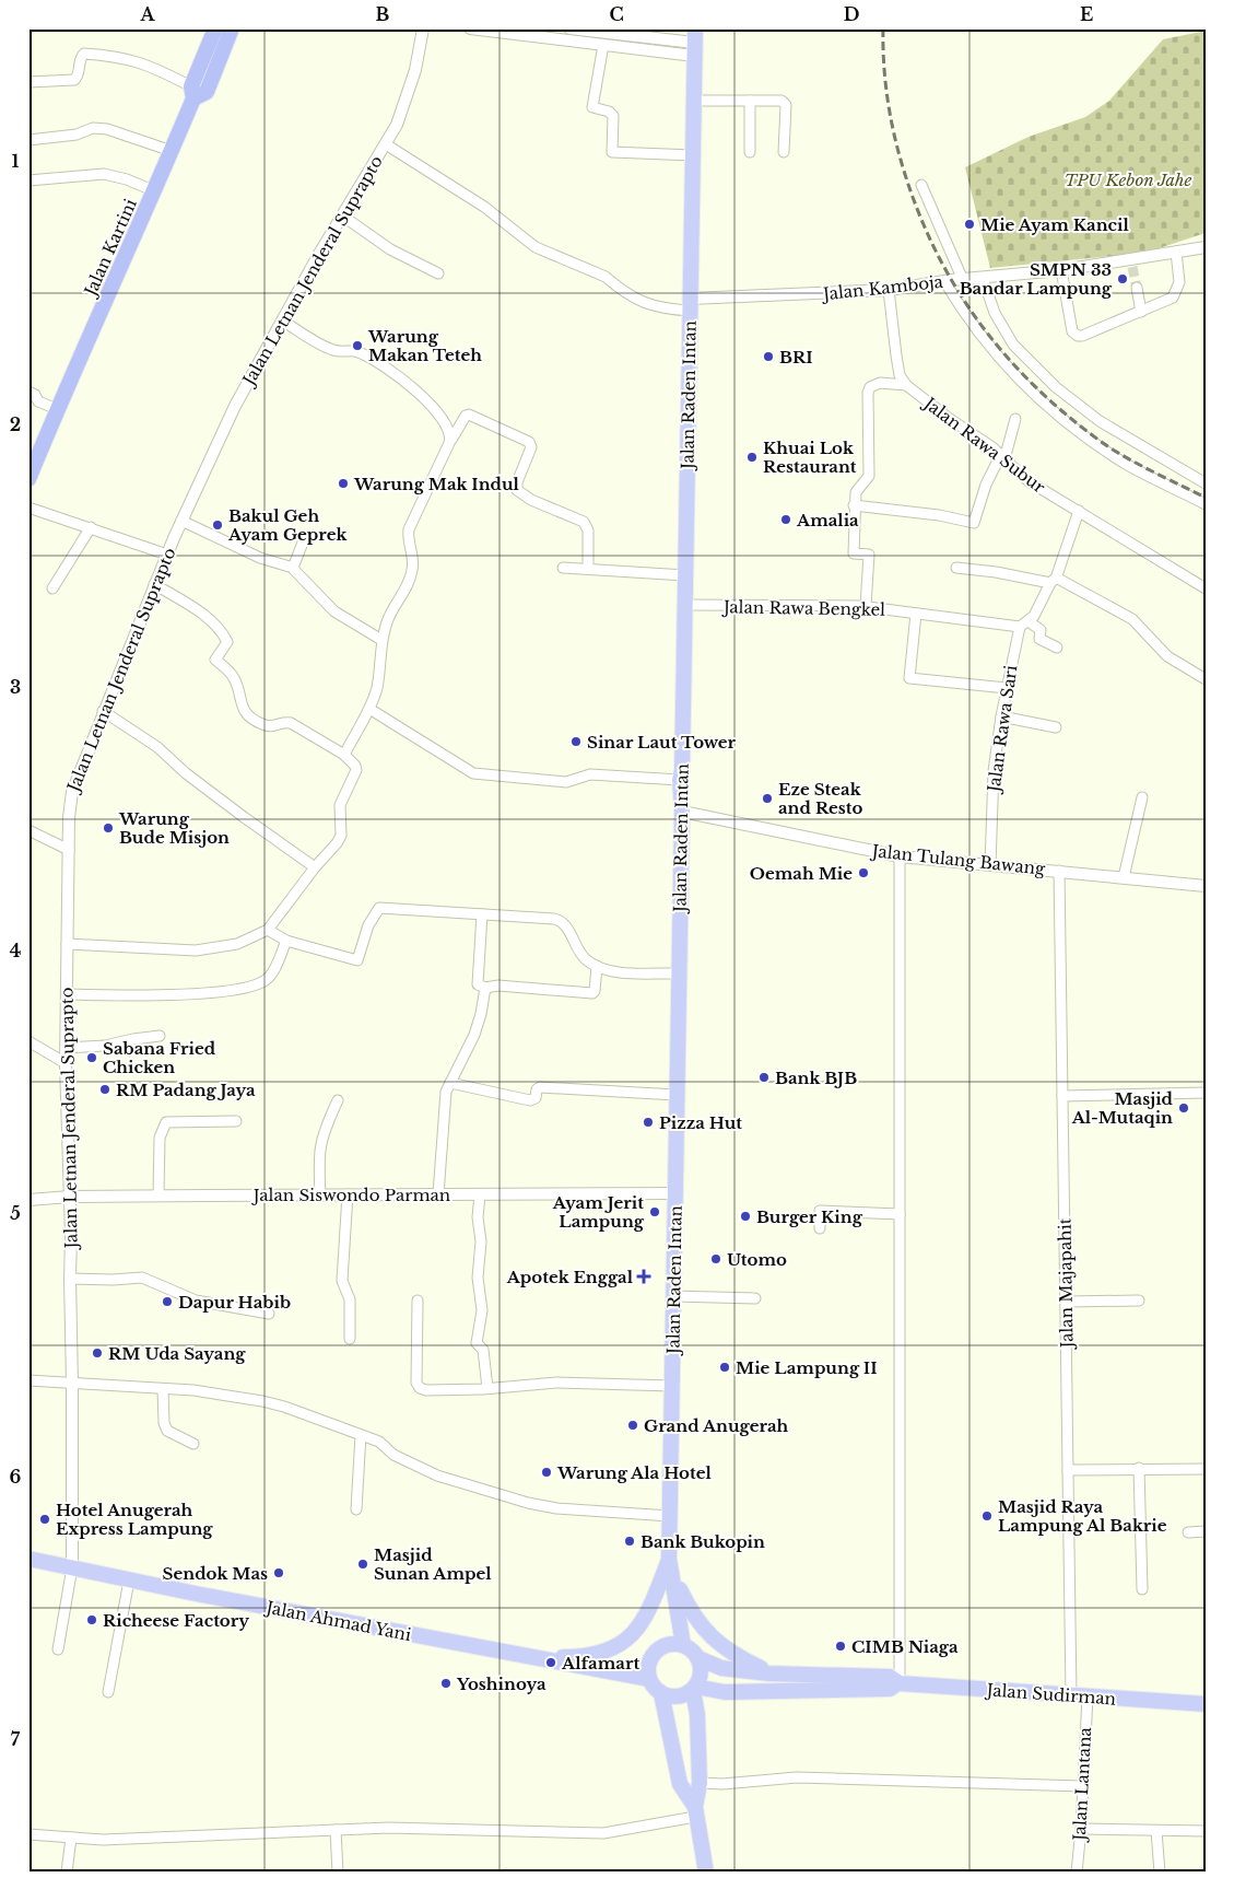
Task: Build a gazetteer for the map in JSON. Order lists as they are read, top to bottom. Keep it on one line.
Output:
{"streets":{"highway":["Jalan Kartini"],"main road":["Jalan Raden Intan","Jalan Ahmad Yani","Jalan Sudirman"],"street":["Jalan Letnan Jenderal Suprapto","Jalan Kamboja","Jalan Rawa Subur","Jalan Rawa Bengkel","Jalan Rawa Sari","Jalan Tulang Bawang","Jalan Siswondo Parman","Jalan Majapahit","Jalan Lantana"]},"crossings":[["Jalan Letnan Jenderal Suprapto","Jalan Siswondo Parman"],["Jalan Letnan Jenderal Suprapto","Jalan Ahmad Yani"],["Jalan Kamboja","Jalan Raden Intan"],["Jalan Raden Intan","Jalan Rawa Bengkel"],["Jalan Raden Intan","Jalan Tulang Bawang"],["Jalan Raden Intan","Jalan Siswondo Parman"],["Jalan Raden Intan","Jalan Ahmad Yani"],["Jalan Raden Intan","Jalan Sudirman"],["Jalan Rawa Bengkel","Jalan Rawa Sari"],["Jalan Rawa Sari","Jalan Tulang Bawang"],["Jalan Tulang Bawang","Jalan Majapahit"],["Jalan Majapahit","Jalan Sudirman"],["Jalan Ahmad Yani","Jalan Sudirman"],["Jalan Sudirman","Jalan Lantana"]],"parks":["TPU Kebon Jahe"],"places":{"other":["Mie Ayam Kancil","SMPN 33 Bandar Lampung","Warung Makan Teteh","BRI","Khuai Lok Restaurant","Warung Mak Indul","Amalia","Bakul Geh Ayam Geprek","Sinar Laut Tower","Eze Steak and Resto","Warung Bude Misjon","Oemah Mie","Sabana Fried Chicken","Bank BJB","RM Padang Jaya","Masjid Al-Mutaqin","Pizza Hut","Ayam Jerit Lampung","Burger King","Utomo","Dapur Habib","RM Uda Sayang","Mie Lampung II","Grand Anugerah","Warung Ala Hotel","Masjid Raya Lampung Al Bakrie","Hotel Anugerah Express Lampung","Bank Bukopin","Masjid Sunan Ampel","Sendok Mas","Richeese Factory","CIMB Niaga","Alfamart","Yoshinoya"],"health":["Apotek Enggal"]},"grid":{"columns":["A","B","C","D","E"],"rows":["1","2","3","4","5","6","7"]}}
